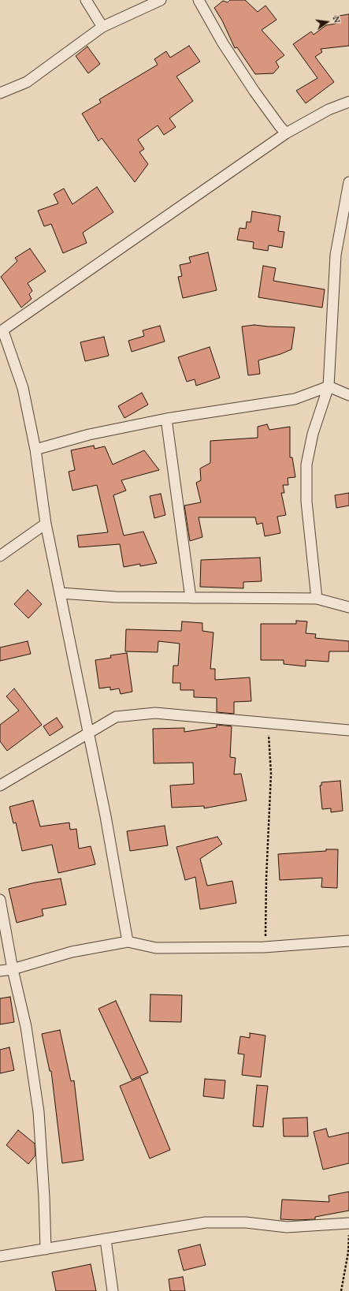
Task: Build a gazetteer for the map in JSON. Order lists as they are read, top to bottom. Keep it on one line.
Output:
{"north":"right"}
